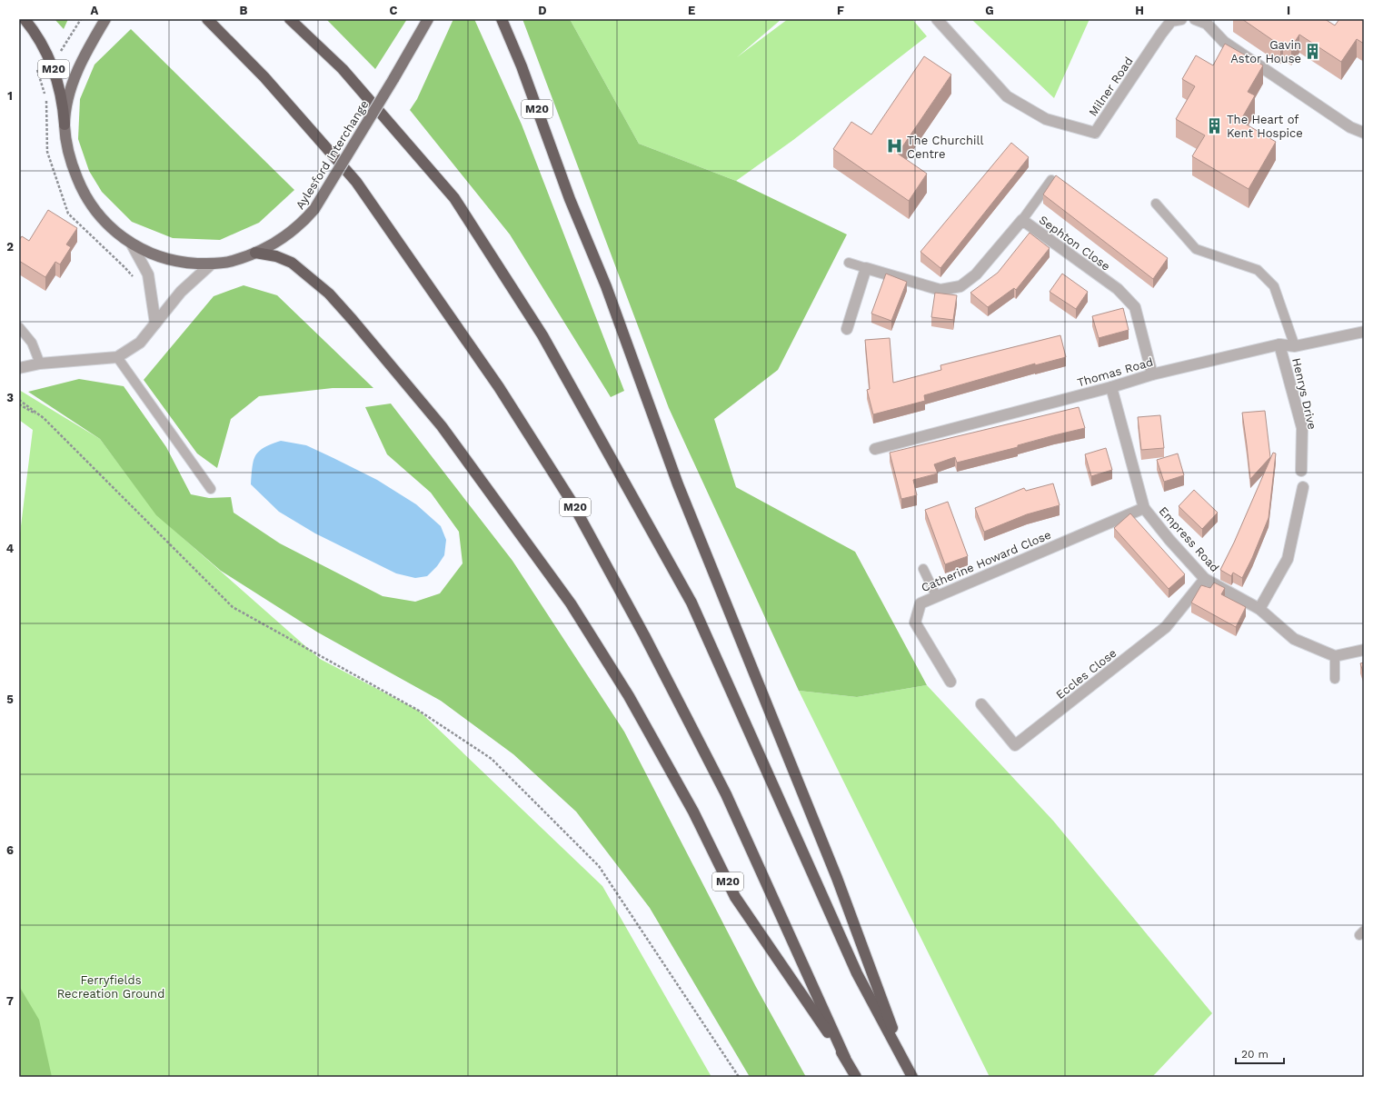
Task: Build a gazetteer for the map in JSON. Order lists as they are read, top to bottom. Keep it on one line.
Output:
{"streets":{"highway":["M20"],"main road":["Aylesford Interchange"],"street":["Milner Road","Sephton Close","Thomas Road","Henrys Drive","Empress Road","Catherine Howard Close","Eccles Close"]},"crossings":[["M20","Aylesford Interchange"],["Sephton Close","Thomas Road"],["Thomas Road","Henrys Drive"],["Thomas Road","Empress Road"],["Empress Road","Catherine Howard Close"],["Empress Road","Eccles Close"]],"parks":["Ferryfields Recreation Ground"],"places":{"building":["Gavin Astor House","The Heart of Kent Hospice"],"hospital":["The Churchill Centre"]},"scale_bar":"20 m","grid":{"columns":["A","B","C","D","E","F","G","H","I"],"rows":["1","2","3","4","5","6","7"]}}
